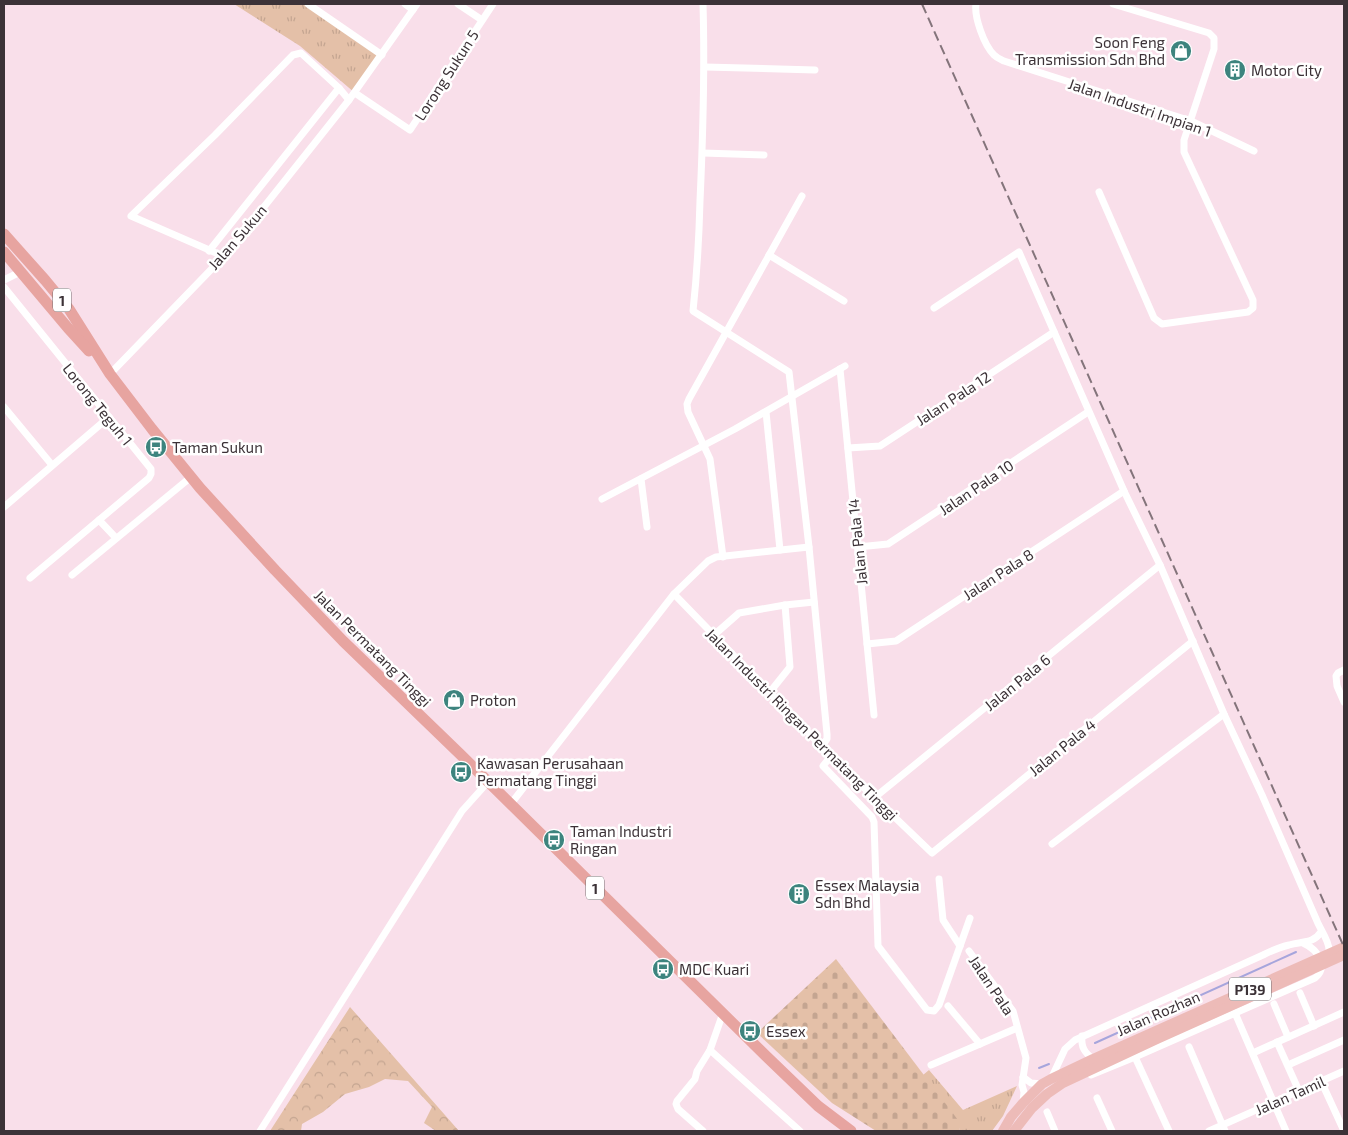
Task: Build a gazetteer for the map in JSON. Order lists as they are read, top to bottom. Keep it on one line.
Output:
{"streets":{"highway":["1","Jalan Permatang Tinggi"],"main road":["P139","Jalan Rozhan"],"street":["Lorong Sukun 5","Jalan Industri Impian 1","Jalan Sukun","Jalan Pala 12","Lorong Teguh 1","Jalan Pala 10","Jalan Pala 14","Jalan Pala 8","Jalan Pala 6","Jalan Industri Ringan Permatang Tinggi","Jalan Pala 4","Jalan Pala","Jalan Tamil"]},"crossings":[["Lorong Sukun 5","Jalan Sukun"],["Jalan Sukun","Jalan Permatang Tinggi"],["Jalan Pala 12","Jalan Pala 14"],["Jalan Pala 10","Jalan Pala 14"],["Jalan Pala 14","Jalan Pala 8"],["Jalan Pala 6","Jalan Industri Ringan Permatang Tinggi"],["Jalan Industri Ringan Permatang Tinggi","Jalan Pala 4"],["Jalan Pala","Jalan Rozhan"]],"places":{"shop":["Soon Feng Transmission Sdn Bhd","Proton"],"building":["Motor City","Essex Malaysia Sdn Bhd"],"bus stop":["Taman Sukun","Kawasan Perusahaan Permatang Tinggi","Taman Industri Ringan","MDC Kuari","Essex"]}}
